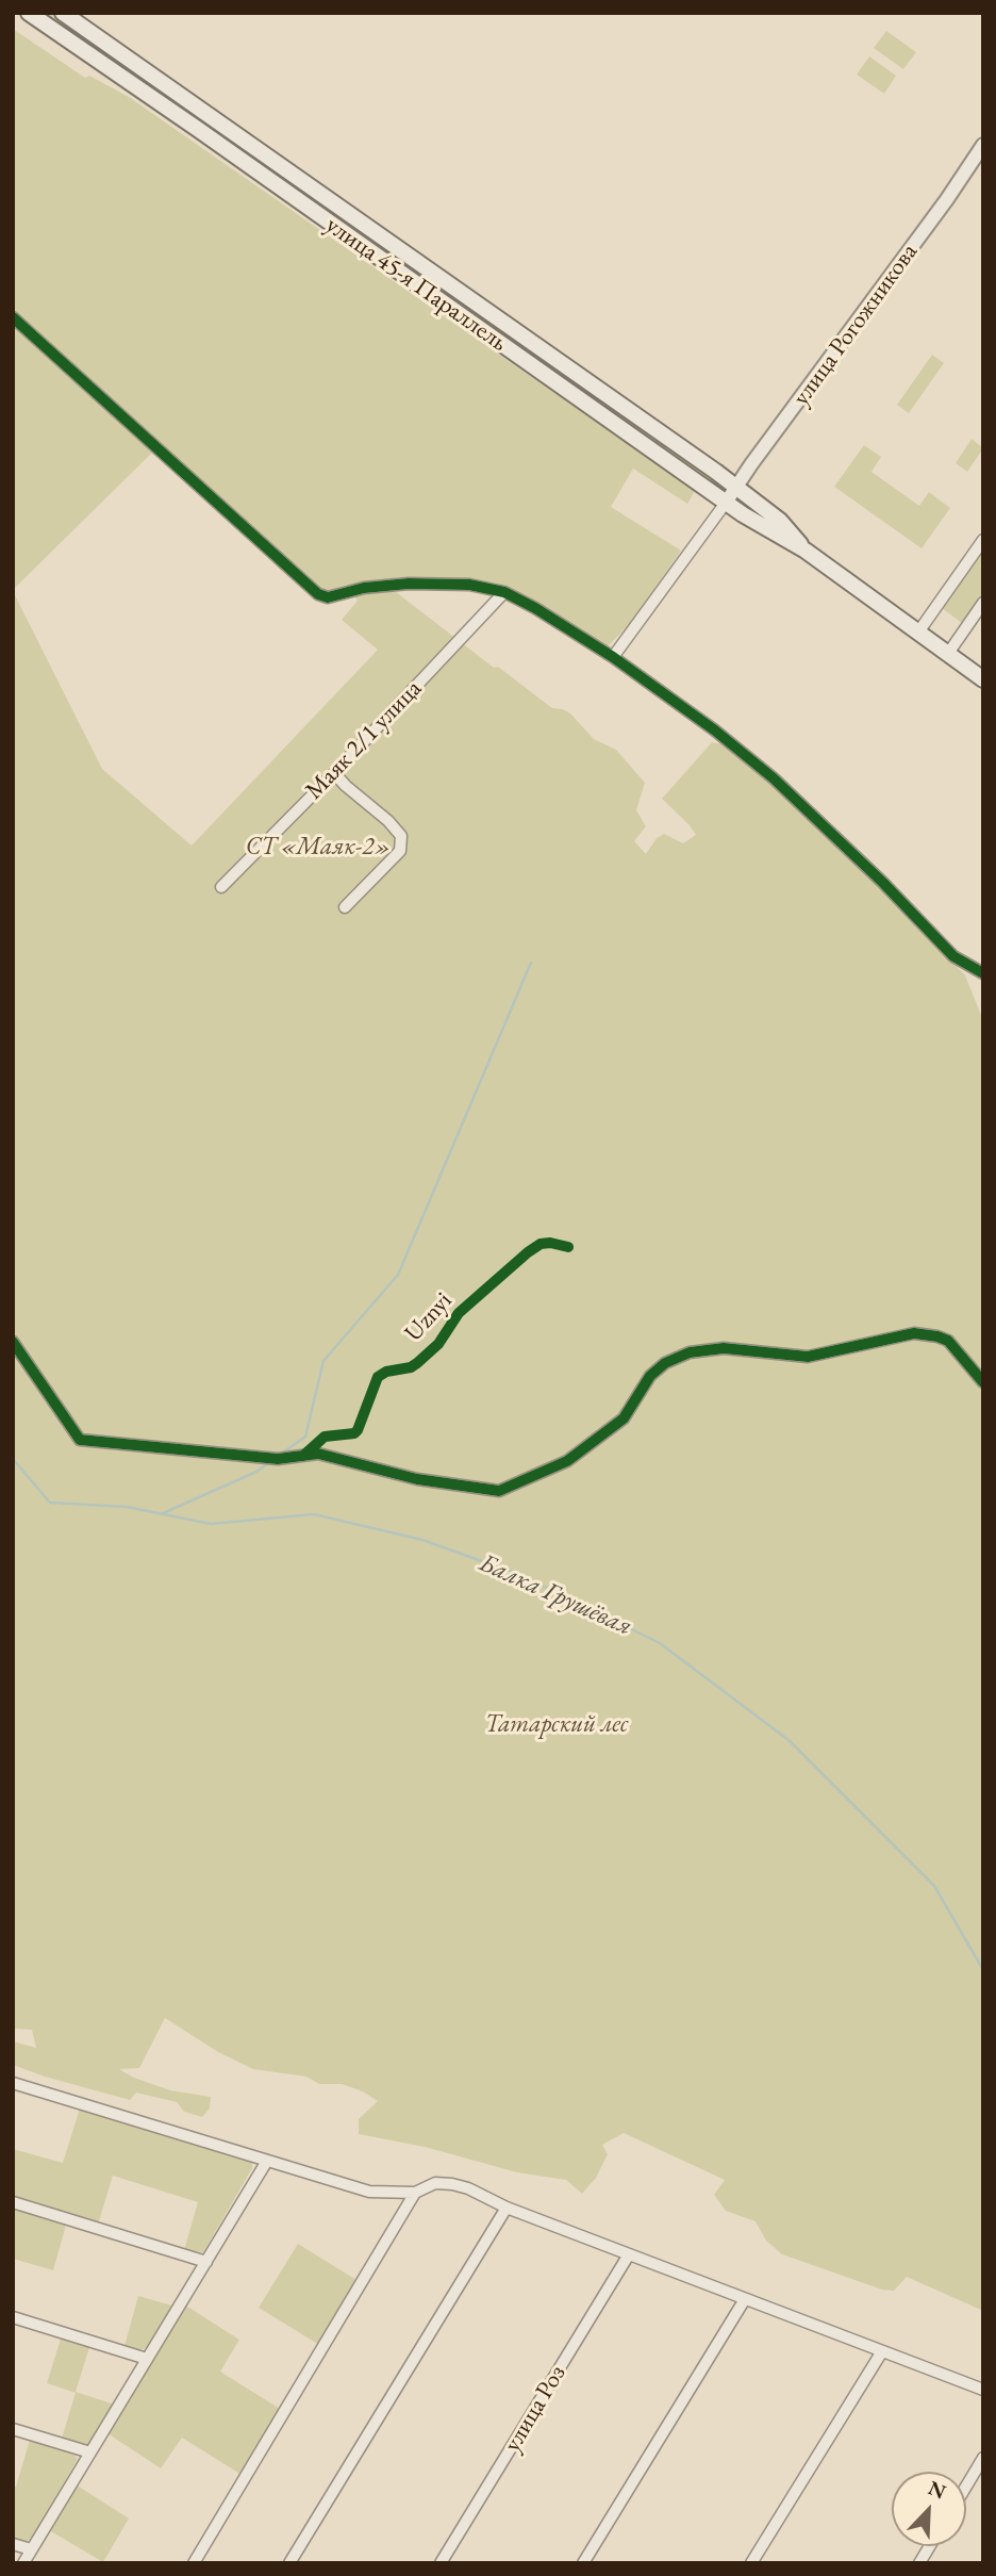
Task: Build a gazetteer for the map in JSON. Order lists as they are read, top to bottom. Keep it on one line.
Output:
{"streets":{"main road":["улица 45-я Параллель"],"street":["улица Рогожникова","Маяк 2/1 улица","улица Роз"],"cycle path":["Uznyi"]},"crossings":[["улица 45-я Параллель","улица Рогожникова"]],"water":["Балка Грушёвая"],"parks":["СТ «Маяк-2»","Татарский лес"],"north":"top right"}
